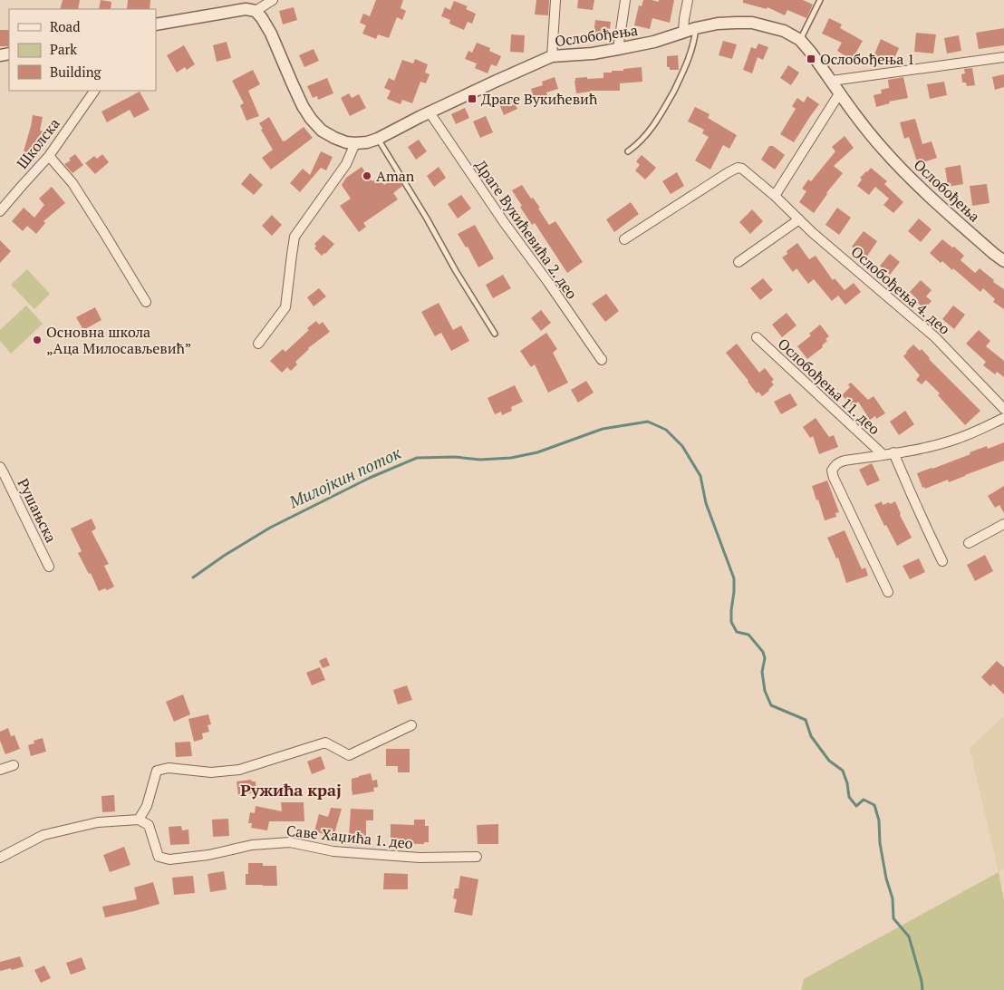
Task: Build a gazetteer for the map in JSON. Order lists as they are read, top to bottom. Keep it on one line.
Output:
{"streets":{"street":["Ослобођења","Школска","Драге Вукићевића 2. део","Ослобођења 4. део","Ослобођења 11. део","Рушањска","Саве Хаџића 1. део"]},"crossings":[["Ослобођења","Драге Вукићевића 2. део"]],"districts":["Ружића крај"],"water":["Милојкин поток"],"places":{"transit":["Ослобођења 1","Драге Вукићевић"],"other":["Aman","Основна школа „Аца Милосављевић”"]},"legend":["Road","Park","Building"]}
